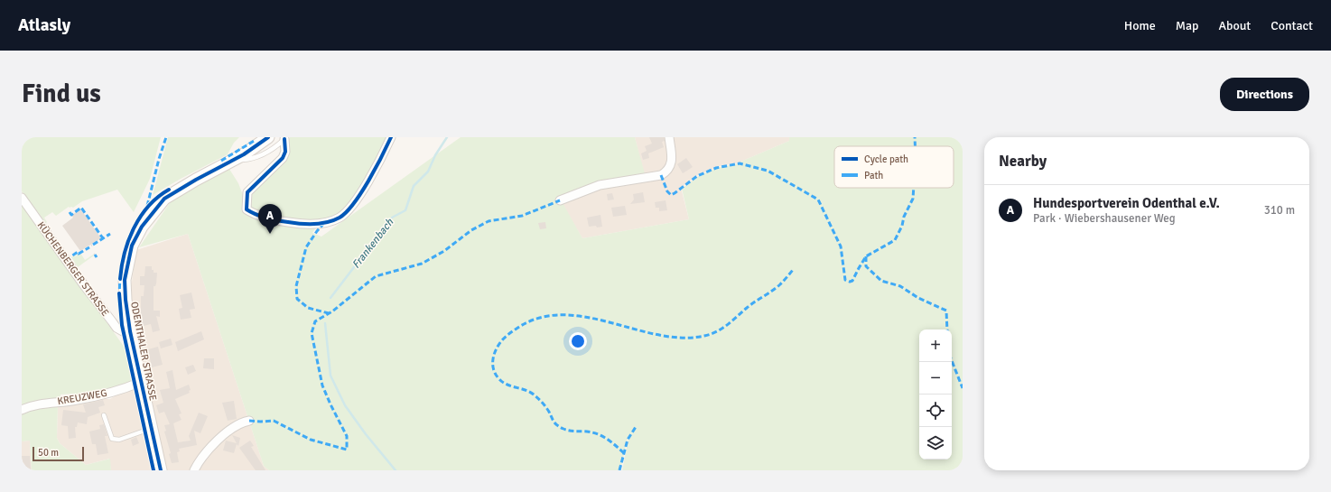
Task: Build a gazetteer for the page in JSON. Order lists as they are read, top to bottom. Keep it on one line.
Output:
{"streets":{"main road":["ODENTHALER STRASSE"],"street":["KÜCHENBERGER STRASSE","KREUZWEG"]},"crossings":[["KÜCHENBERGER STRASSE","ODENTHALER STRASSE"],["ODENTHALER STRASSE","KREUZWEG"]],"water":["Frankenbach"],"legend":["Cycle path","Path"],"scale_bar":"50 m","page":{"header":"Atlasly","nav":["Home","Map","About","Contact"],"buttons":"Directions","title":"Find us","heading":"Nearby","list":[{"mark":"A","name":"Hundesportverein Odenthal e.V.","note":"Park · Wiebershausener Weg","value":"310 m"}],"pins":"A","map_buttons":["+","−"],"scale":"50 m"}}
